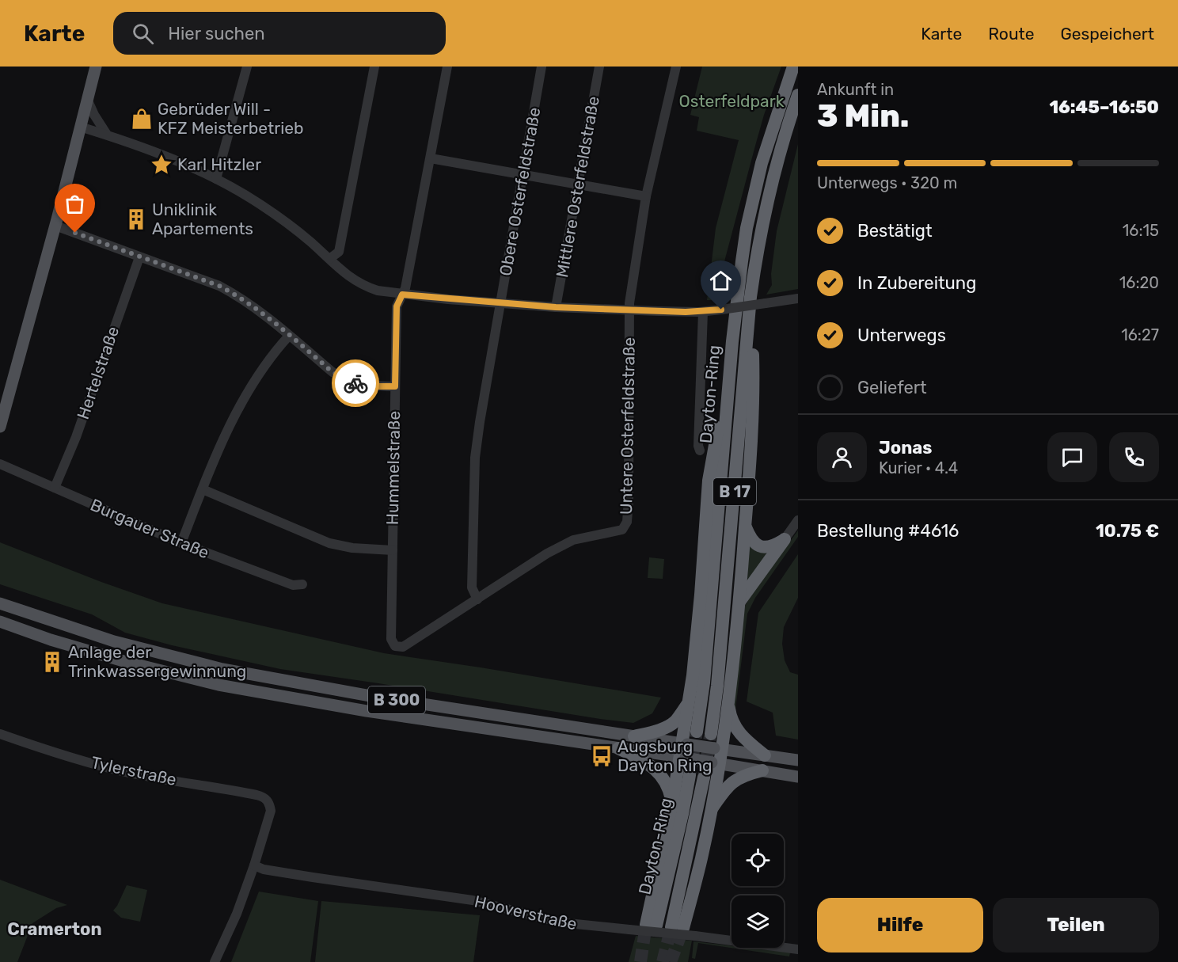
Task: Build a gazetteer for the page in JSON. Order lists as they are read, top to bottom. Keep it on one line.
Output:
{"streets":{"highway":["Dayton-Ring","B 17","B 300"],"street":["Mittlere Osterfeldstraße","Obere Osterfeldstraße","Hertelstraße","Untere Osterfeldstraße","Hummelstraße","Burgauer Straße","Tylerstraße","Hooverstraße"]},"crossings":[["Obere Osterfeldstraße","Untere Osterfeldstraße"],["Hertelstraße","Burgauer Straße"],["Dayton-Ring","B 300"],["Untere Osterfeldstraße","Hummelstraße"],["Tylerstraße","Hooverstraße"]],"districts":["Cramerton"],"parks":["Osterfeldpark"],"places":{"shop":["Gebrüder Will - KFZ Meisterbetrieb"],"place":["Karl Hitzler"],"building":["Uniklinik Apartements","Anlage der Trinkwassergewinnung"],"bus stop":["Augsburg Dayton Ring"]},"page":{"header":"Karte","search":"Hier suchen","nav":["Karte","Route","Gespeichert"],"heading":["3 Min.","Ankunft in","16:45–16:50"],"panel":["Jonas","Kurier · 4.4","Bestellung #4616","10.75 €"],"bar":"Unterwegs · 320 m","list":[["Bestätigt","16:15"],["In Zubereitung","16:20"],["Unterwegs","16:27"],"Geliefert"],"buttons":["Hilfe","Teilen"]}}
